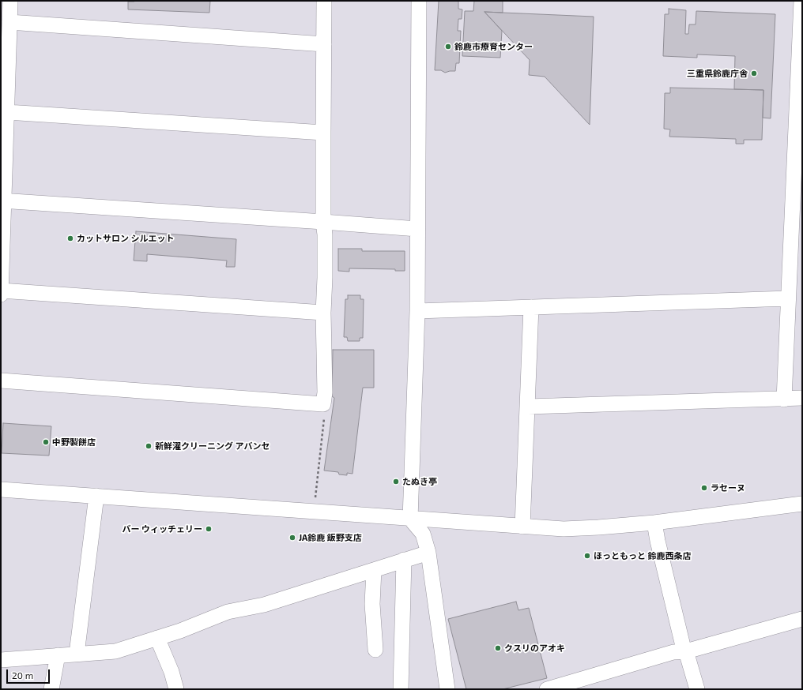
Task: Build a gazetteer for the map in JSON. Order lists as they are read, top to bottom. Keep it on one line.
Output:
{"places":["鈴鹿市療育センター","三重県鈴鹿庁舎","カットサロン シルエット","中野製餅店","新鮮濯クリーニング アバンセ","たぬき亭","ラセーヌ","バー ウィッチェリー","JA鈴鹿 飯野支店","ほっともっと 鈴鹿西条店","クスリのアオキ"],"scale_bar":"20 m"}
